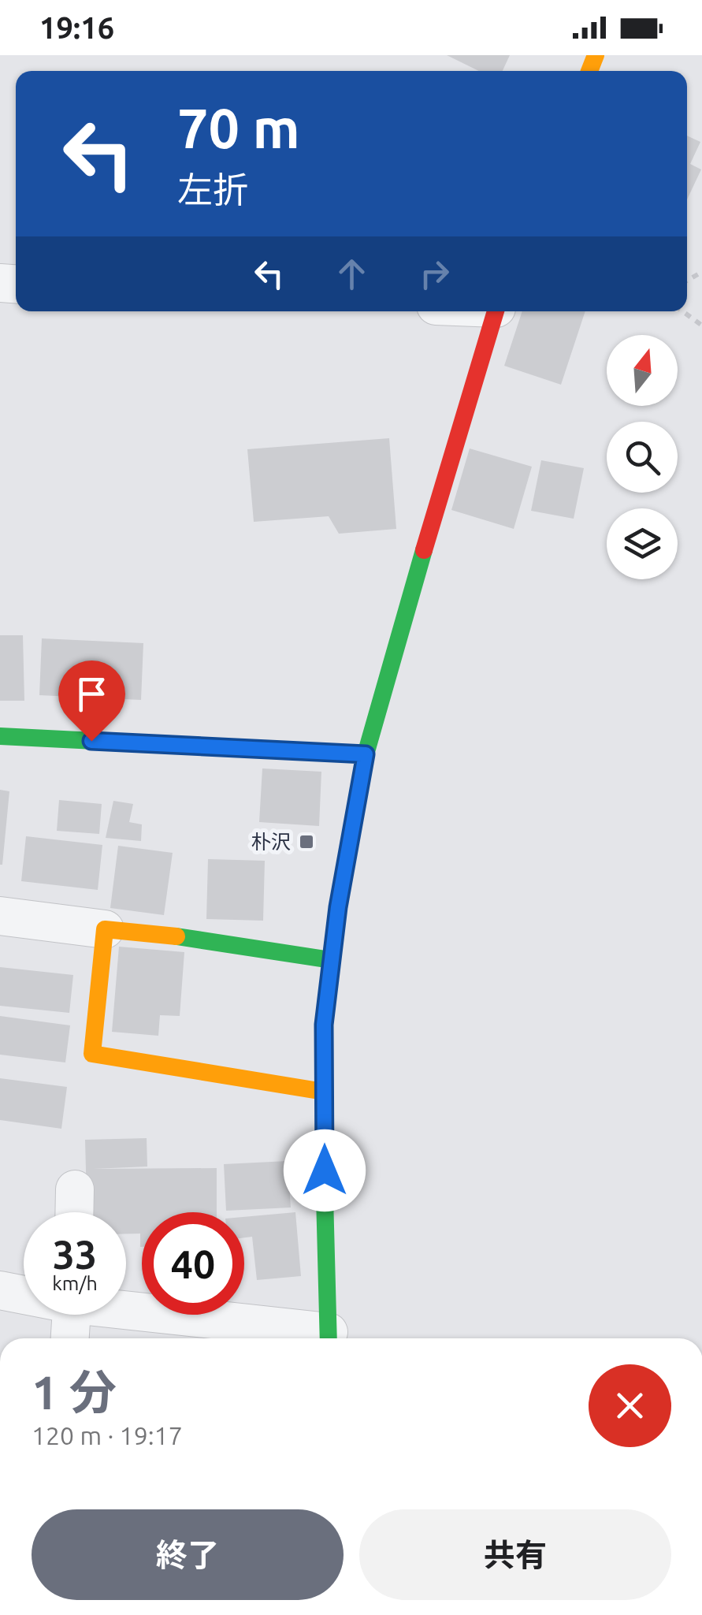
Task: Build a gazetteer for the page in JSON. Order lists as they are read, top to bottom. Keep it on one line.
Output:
{"places":{"transit":["朴沢"]},"north":"top","page":{"status":"19:16","turn":["70 m","左折"],"speed":"33 km/h","limit":"40","heading":["1 分","120 m · 19:17"],"buttons":["終了","共有"]}}
